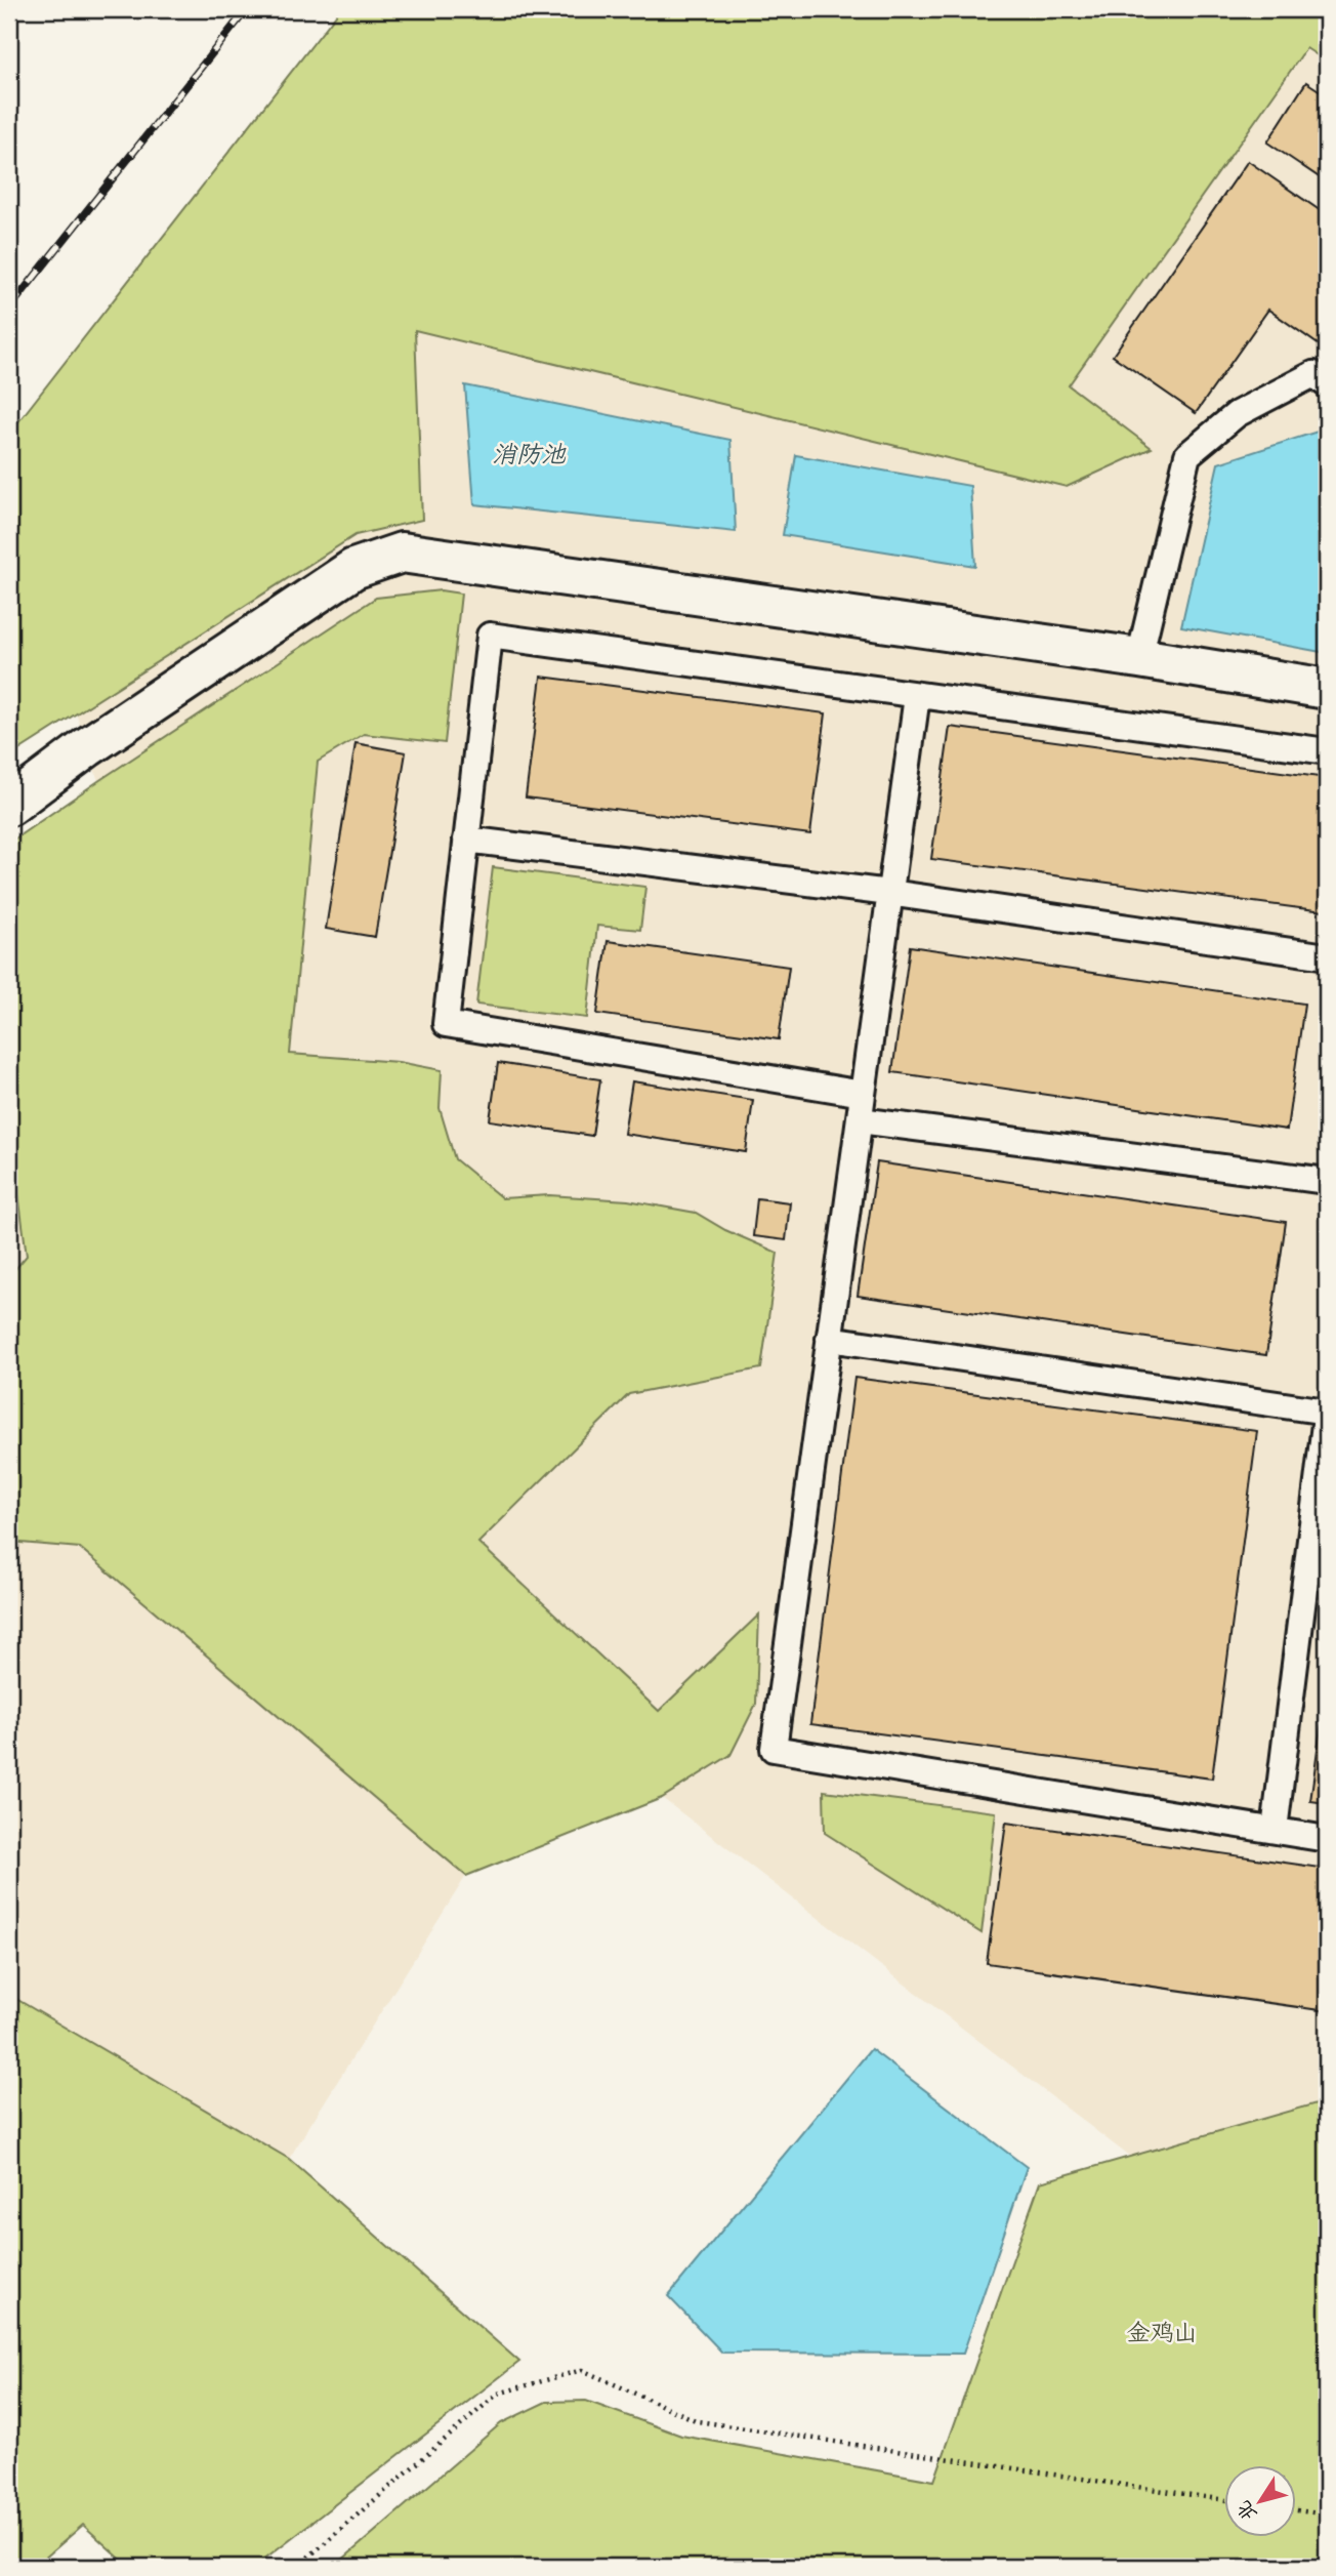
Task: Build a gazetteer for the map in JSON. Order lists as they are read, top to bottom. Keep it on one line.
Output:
{"water":["消防池"],"parks":["金鸡山"],"north":"bottom left"}
